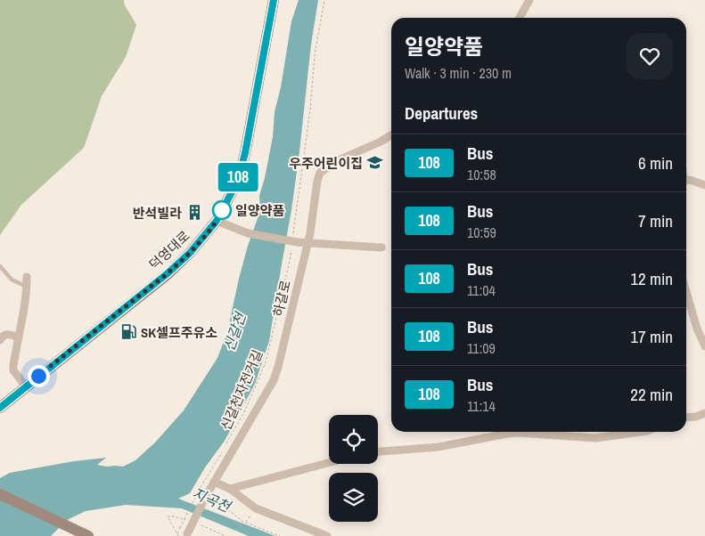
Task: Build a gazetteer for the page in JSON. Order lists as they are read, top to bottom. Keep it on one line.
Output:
{"streets":{"main road":["덕영대로"],"street":["하갈로"],"path":["신갈천자전거길"]},"water":["신갈천","지곡천"],"places":{"school or university":["우주어린이집"],"other":["일양약품"],"building":["반석빌라"],"fuel station":["SK셀프주유소"]},"lines":["bus line 108"],"page":{"on_map":"108","heading":[["일양약품","Walk · 3 min · 230 m"],"Departures"],"list":[{"mark":"108","name":"Bus","note":"10:58","value":"6 min"},{"mark":"108","name":"Bus","note":"10:59","value":"7 min"},{"mark":"108","name":"Bus","note":"11:04","value":"12 min"},{"mark":"108","name":"Bus","note":"11:09","value":"17 min"},{"mark":"108","name":"Bus","note":"11:14","value":"22 min"}]}}
